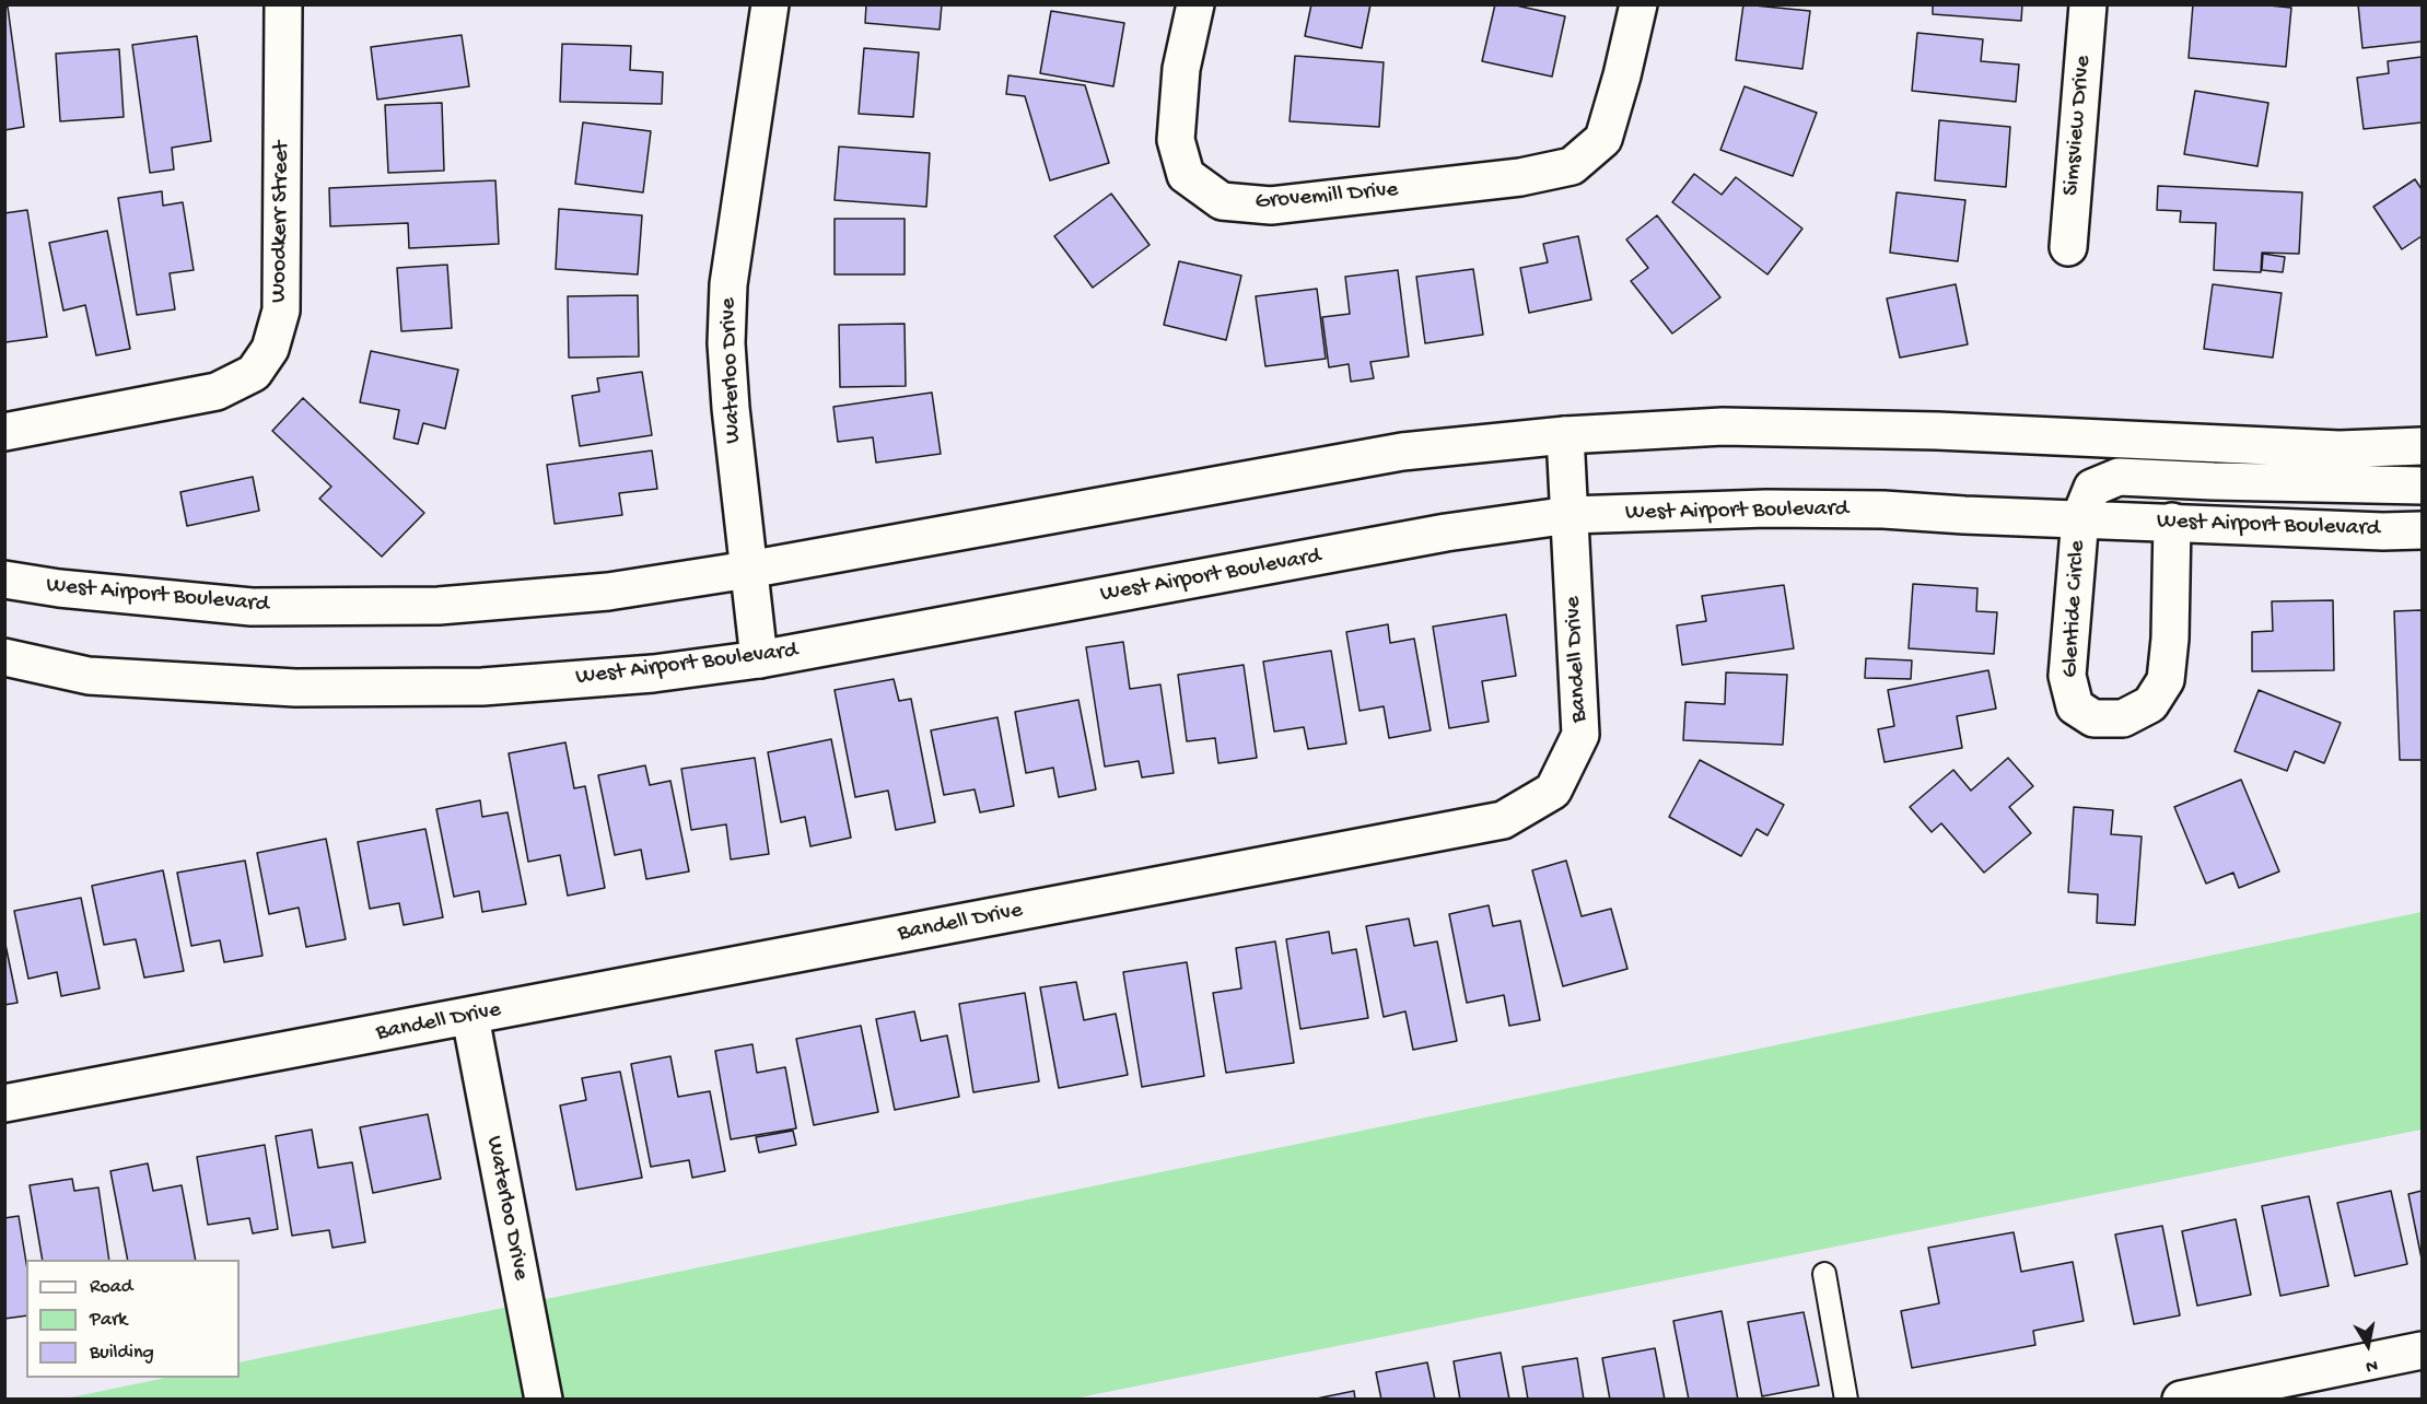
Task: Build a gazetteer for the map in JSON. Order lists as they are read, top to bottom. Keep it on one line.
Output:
{"streets":{"street":["Simsview Drive","Grovemill Drive","Woodkerr Street","Waterloo Drive","West Airport Boulevard","Glentide Circle","Bandell Drive"]},"crossings":[["Waterloo Drive","West Airport Boulevard"],["Waterloo Drive","Bandell Drive"],["West Airport Boulevard","Glentide Circle"],["West Airport Boulevard","Bandell Drive"]],"legend":["Road","Park","Building"],"north":"bottom"}
